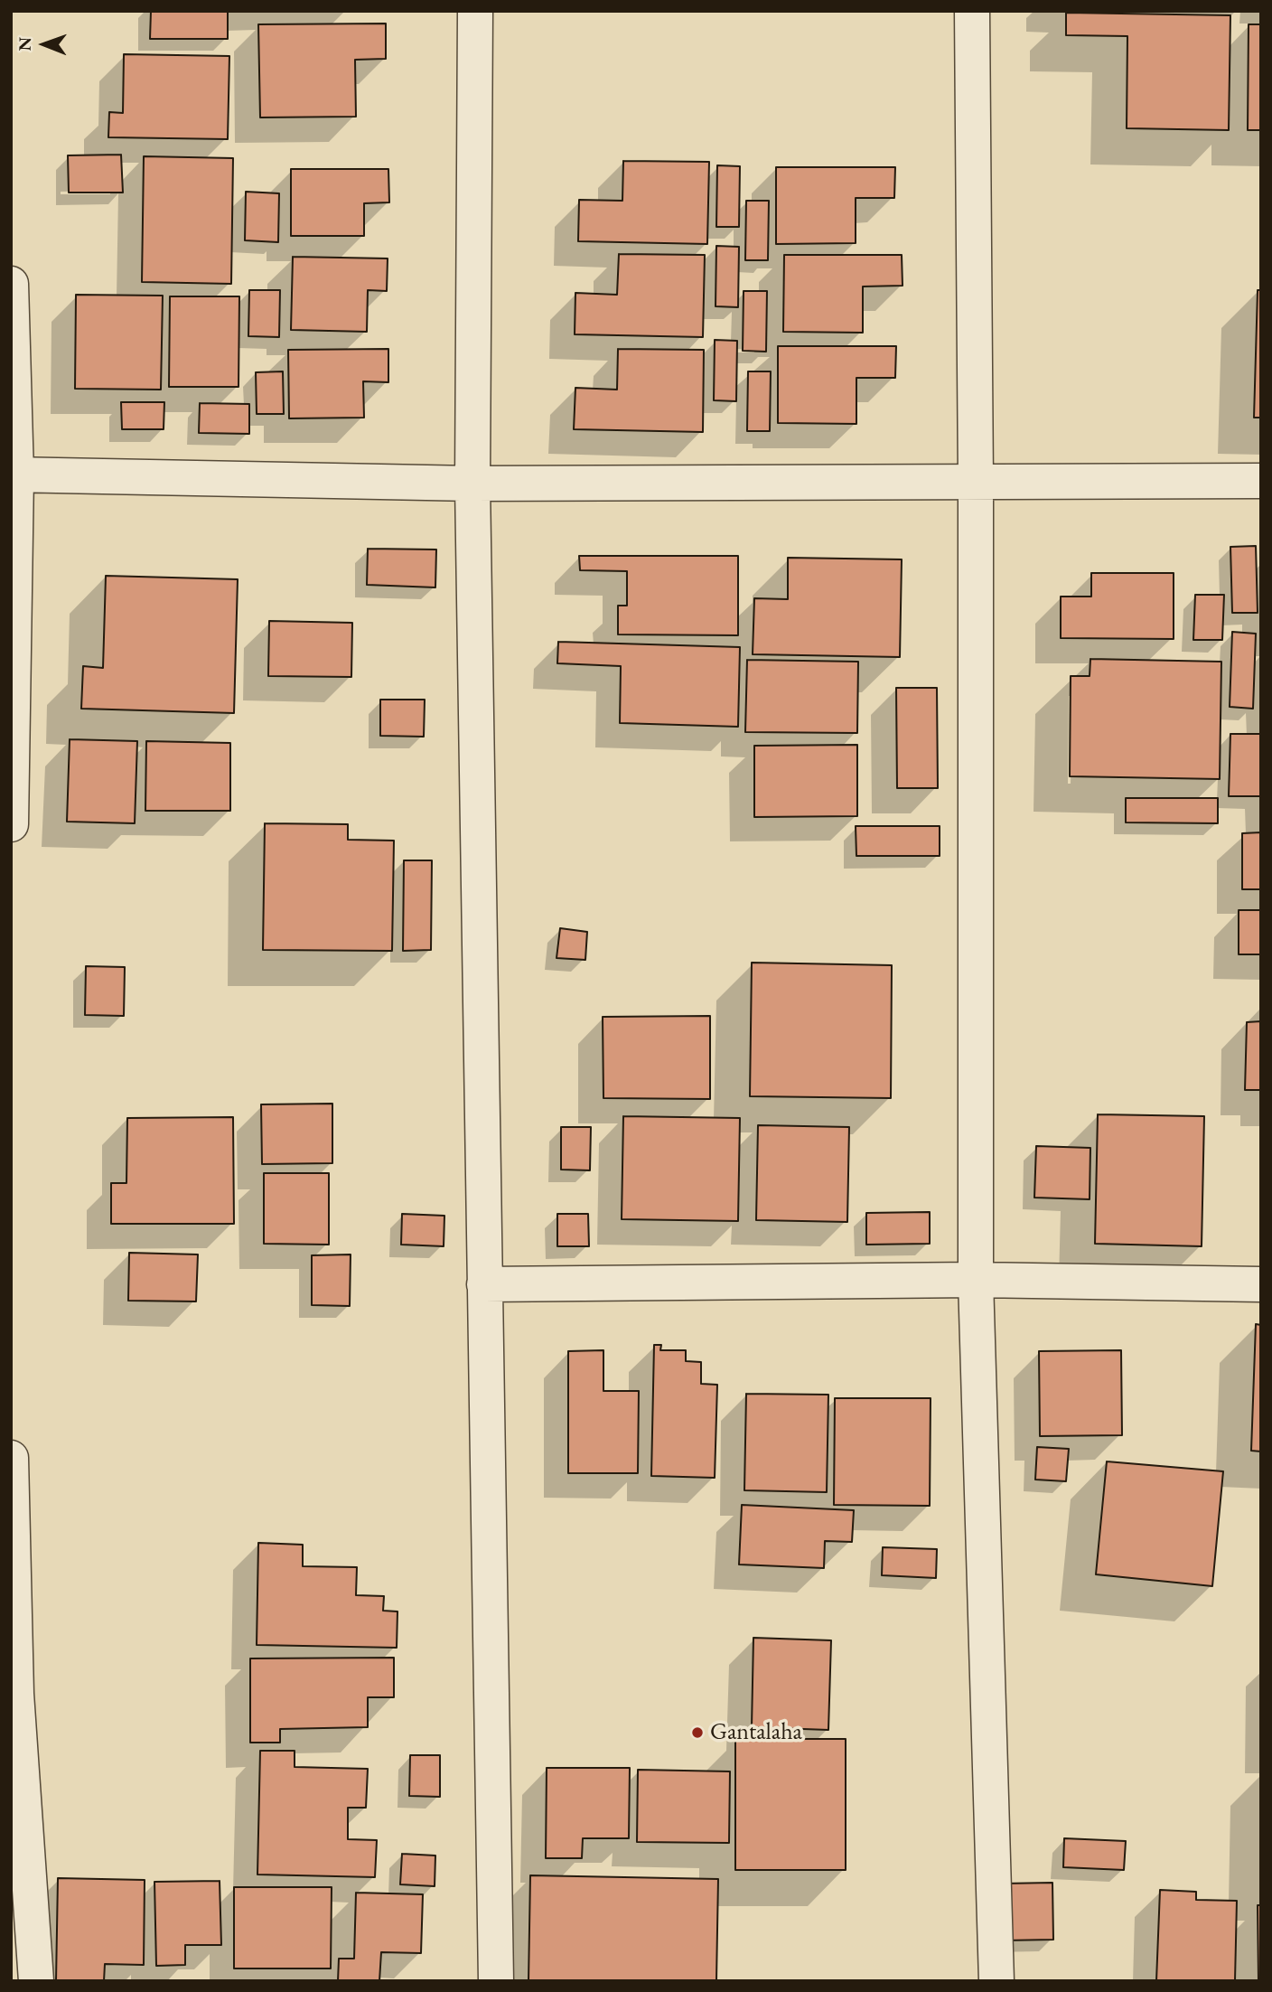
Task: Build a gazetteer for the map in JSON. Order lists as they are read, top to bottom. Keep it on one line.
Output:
{"places":["Gantalaha"],"north":"left"}
